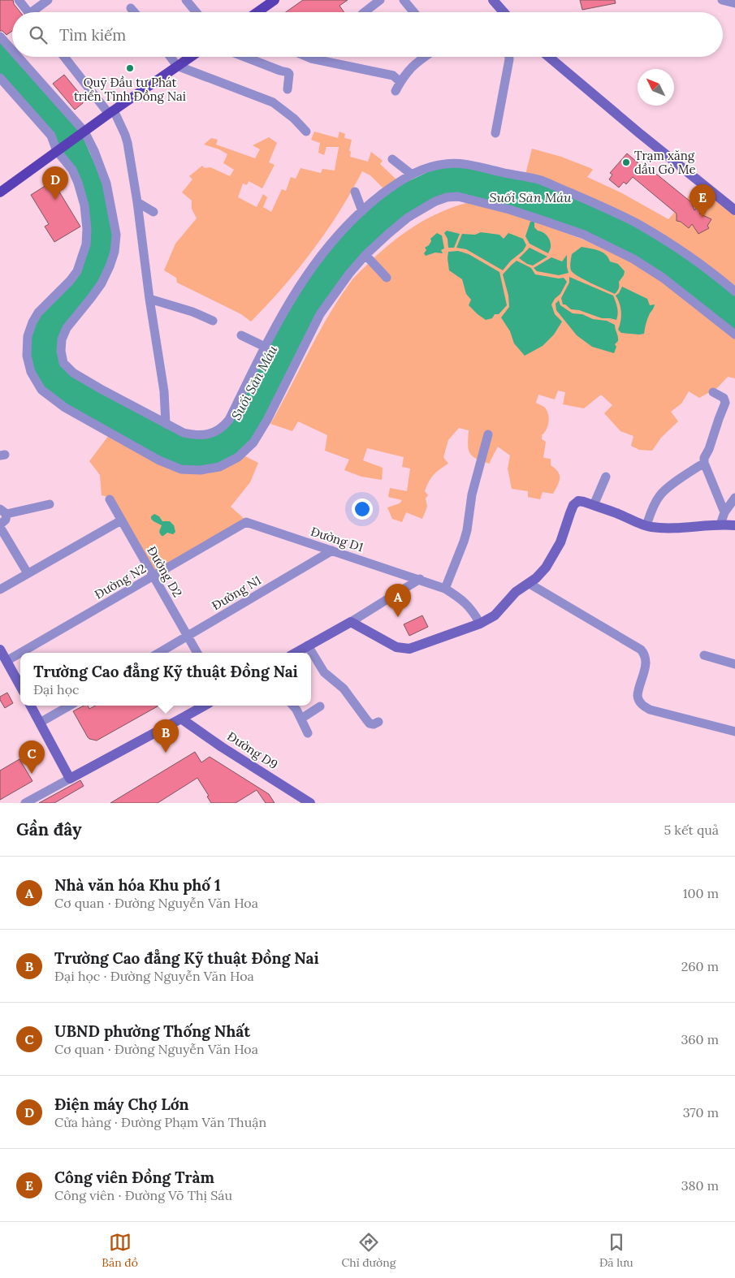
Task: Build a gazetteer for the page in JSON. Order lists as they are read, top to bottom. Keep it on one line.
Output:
{"streets":{"street":["Đường D1","Đường D2","Đường N2","Đường N1","Đường D9"]},"crossings":[["Đường D1","Đường N2"],["Đường D1","Đường N1"],["Đường D2","Đường N2"],["Đường D2","Đường N1"]],"water":["Suối Săn Máu"],"places":["Quỹ Đầu tư Phát triển Tỉnh Đồng Nai","Trạm xăng dầu Gò Me"],"north":"top left","page":{"search":"Tìm kiếm","pins":["D","E","A","B","C"],"popup":["Trường Cao đẳng Kỹ thuật Đồng Nai","Đại học"],"heading":["Gần đây","5 kết quả"],"list":[{"mark":"A","name":"Nhà văn hóa Khu phố 1","note":"Cơ quan · Đường Nguyễn Văn Hoa","value":"100 m"},{"mark":"B","name":"Trường Cao đẳng Kỹ thuật Đồng Nai","note":"Đại học · Đường Nguyễn Văn Hoa","value":"260 m"},{"mark":"C","name":"UBND phường Thống Nhất","note":"Cơ quan · Đường Nguyễn Văn Hoa","value":"360 m"},{"mark":"D","name":"Điện máy Chợ Lớn","note":"Cửa hàng · Đường Phạm Văn Thuận","value":"370 m"},{"mark":"E","name":"Công viên Đồng Tràm","note":"Công viên · Đường Võ Thị Sáu","value":"380 m"}],"nav":["Bản đồ","Chỉ đường","Đã lưu"]}}
